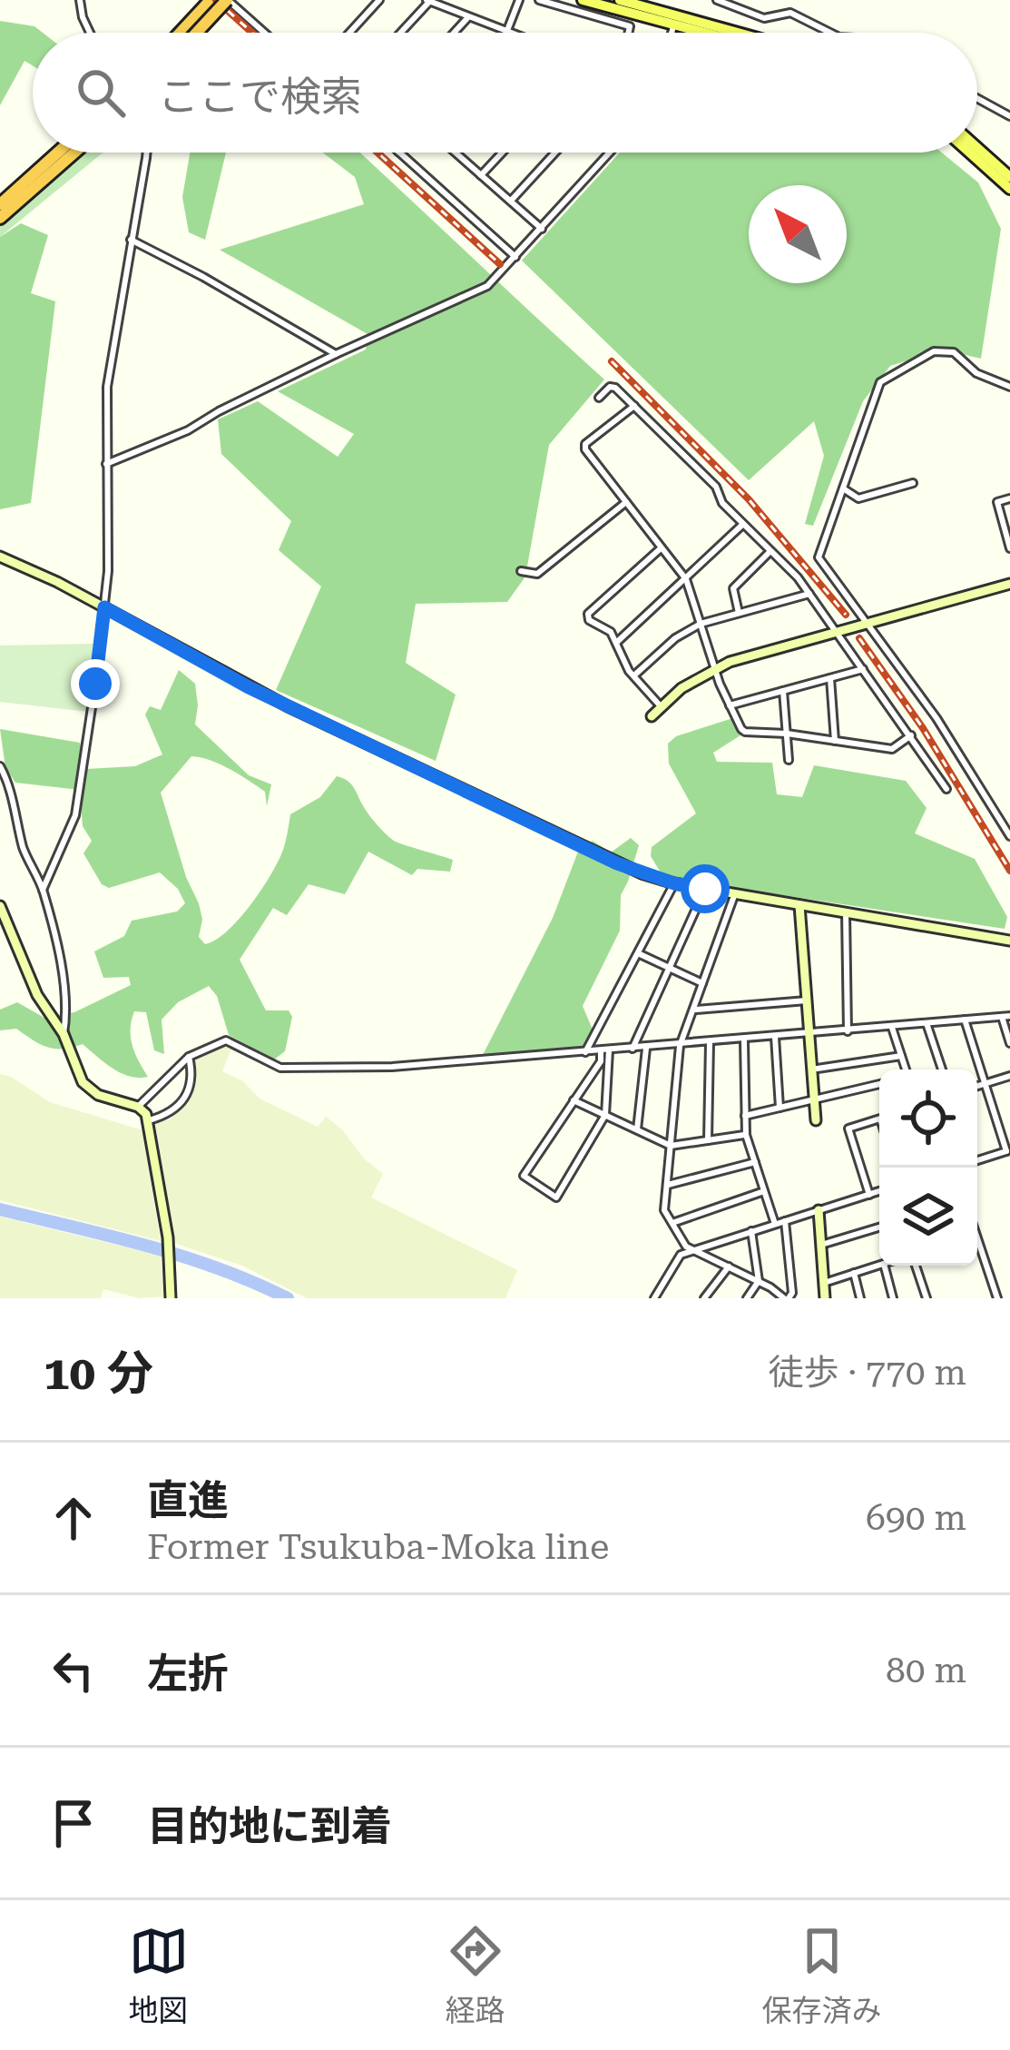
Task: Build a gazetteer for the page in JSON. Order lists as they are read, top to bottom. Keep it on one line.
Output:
{"north":"top left","page":{"search":"ここで検索","heading":["10 分","徒歩 · 770 m"],"list":[["直進","Former Tsukuba-Moka line","690 m"],["左折","80 m"],"目的地に到着"],"nav":["地図","経路","保存済み"]}}
